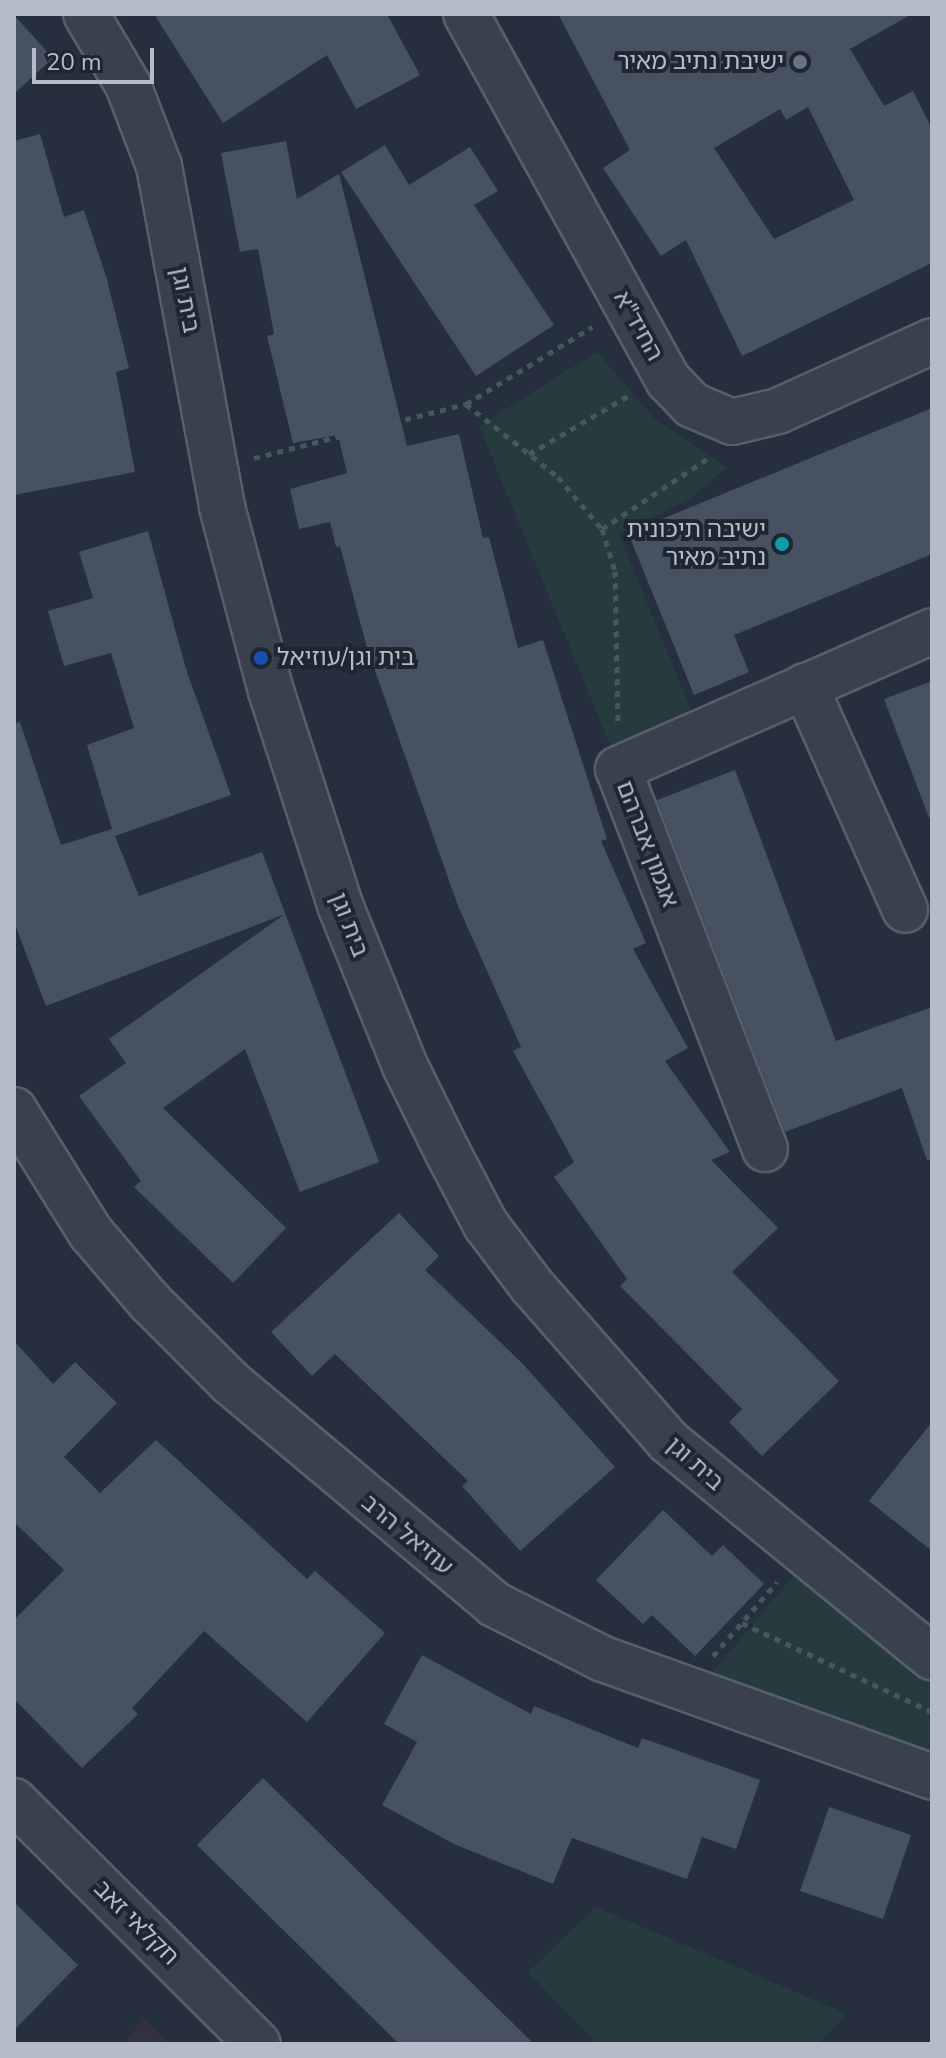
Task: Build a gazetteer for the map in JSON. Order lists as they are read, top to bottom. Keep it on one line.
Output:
{"streets":{"street":["בית וגן","החיד\"א","אגמון אברהם","עוזיאל הרב","חקלאי זאב"]},"places":["ישיבת נתיב מאיר","ישיבה תיכונית נתיב מאיר","בית וגן/עוזיאל"],"scale_bar":"20 m"}
